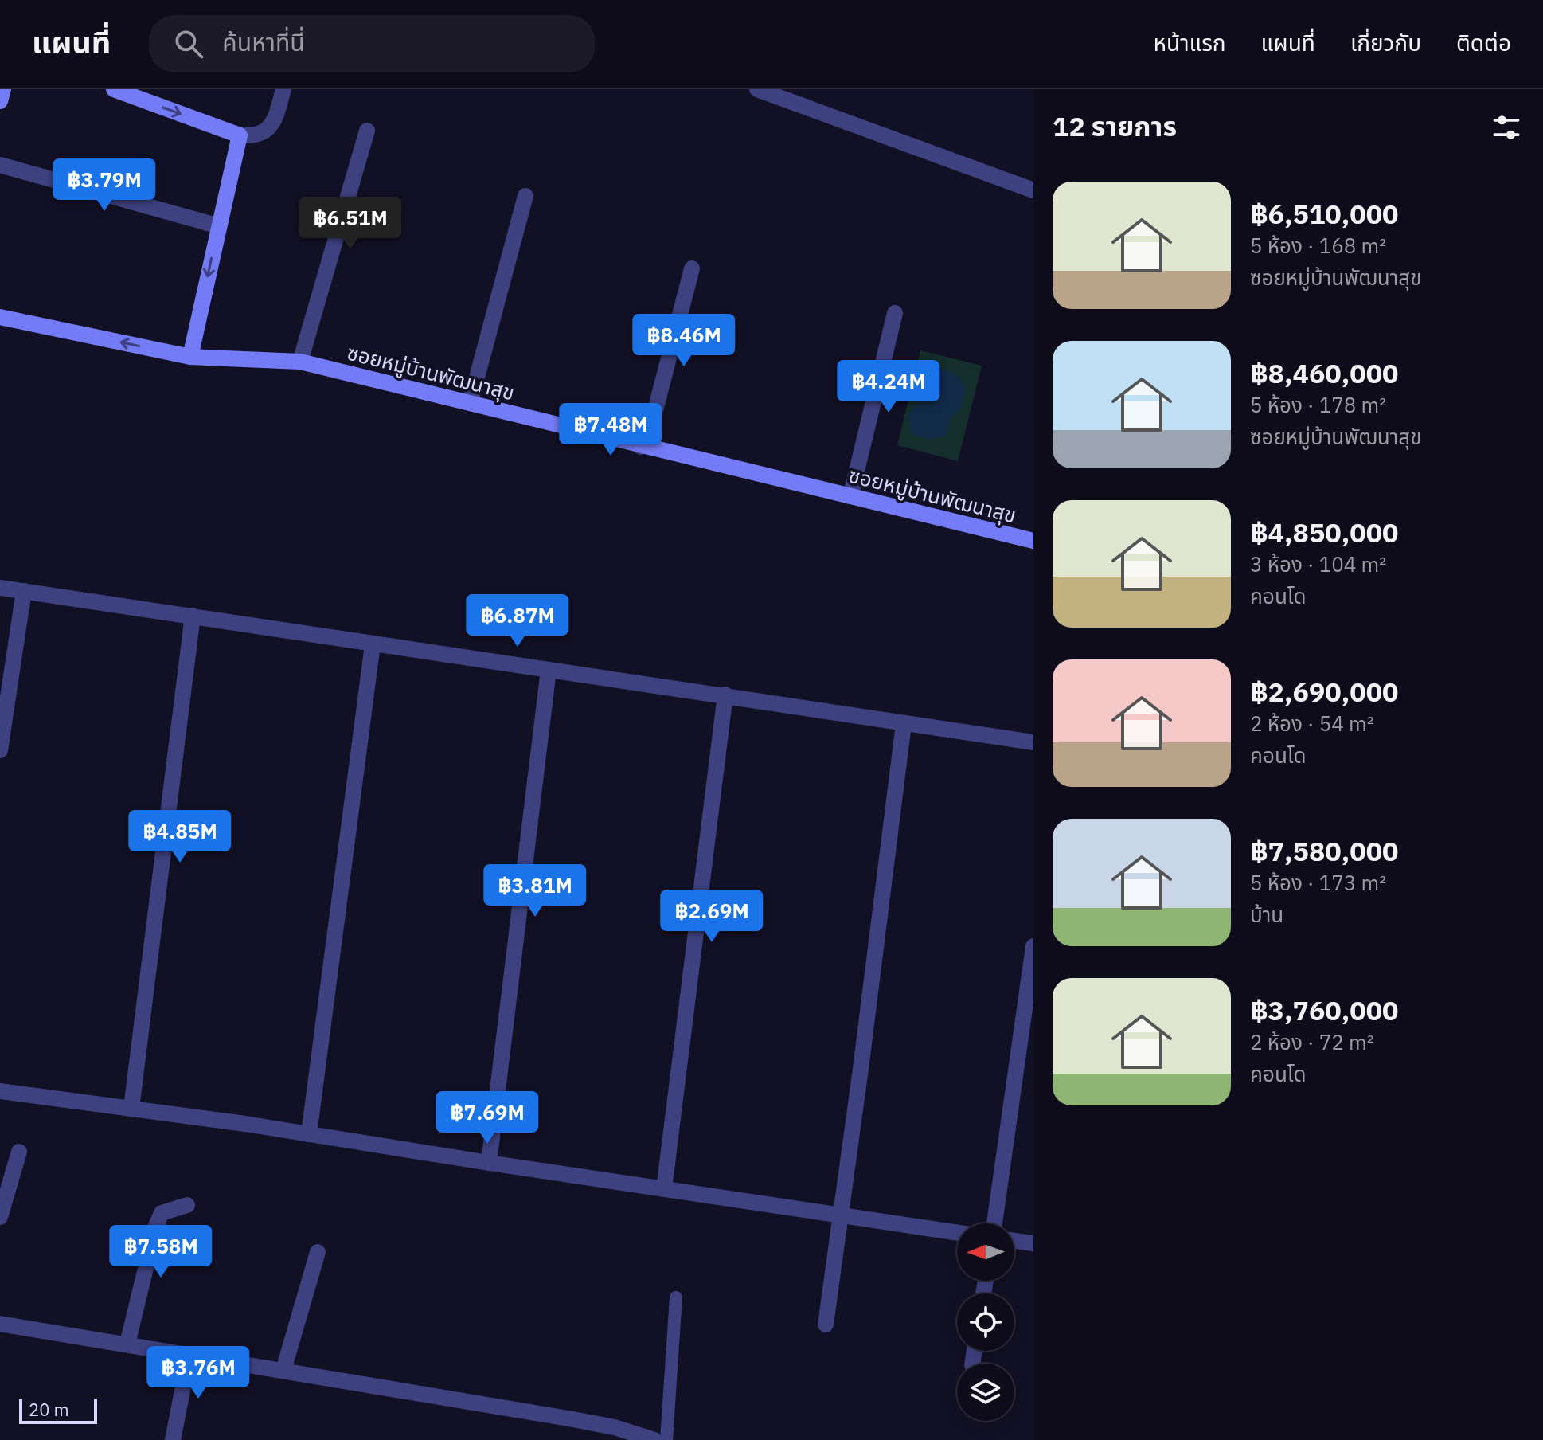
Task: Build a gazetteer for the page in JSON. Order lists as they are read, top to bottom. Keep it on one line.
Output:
{"streets":{"street":["ซอยหมู่บ้านพัฒนาสุข"]},"scale_bar":"20 m","north":"left","page":{"header":"แผนที่","search":"ค้นหาที่นี่","nav":["หน้าแรก","แผนที่","เกี่ยวกับ","ติดต่อ"],"heading":"12 รายการ","price":["฿3.79M","฿6.51M","฿8.46M","฿4.24M","฿7.48M","฿6.87M","฿4.85M","฿3.81M","฿2.69M","฿7.69M","฿7.58M","฿3.76M"],"list":[{"name":"฿6,510,000","note":"5 ห้อง · 168 m² · ซอยหมู่บ้านพัฒนาสุข"},{"name":"฿8,460,000","note":"5 ห้อง · 178 m² · ซอยหมู่บ้านพัฒนาสุข"},{"name":"฿4,850,000","note":"3 ห้อง · 104 m² · คอนโด"},{"name":"฿2,690,000","note":"2 ห้อง · 54 m² · คอนโด"},{"name":"฿7,580,000","note":"5 ห้อง · 173 m² · บ้าน"},{"name":"฿3,760,000","note":"2 ห้อง · 72 m² · คอนโด"}],"scale":"20 m"}}
